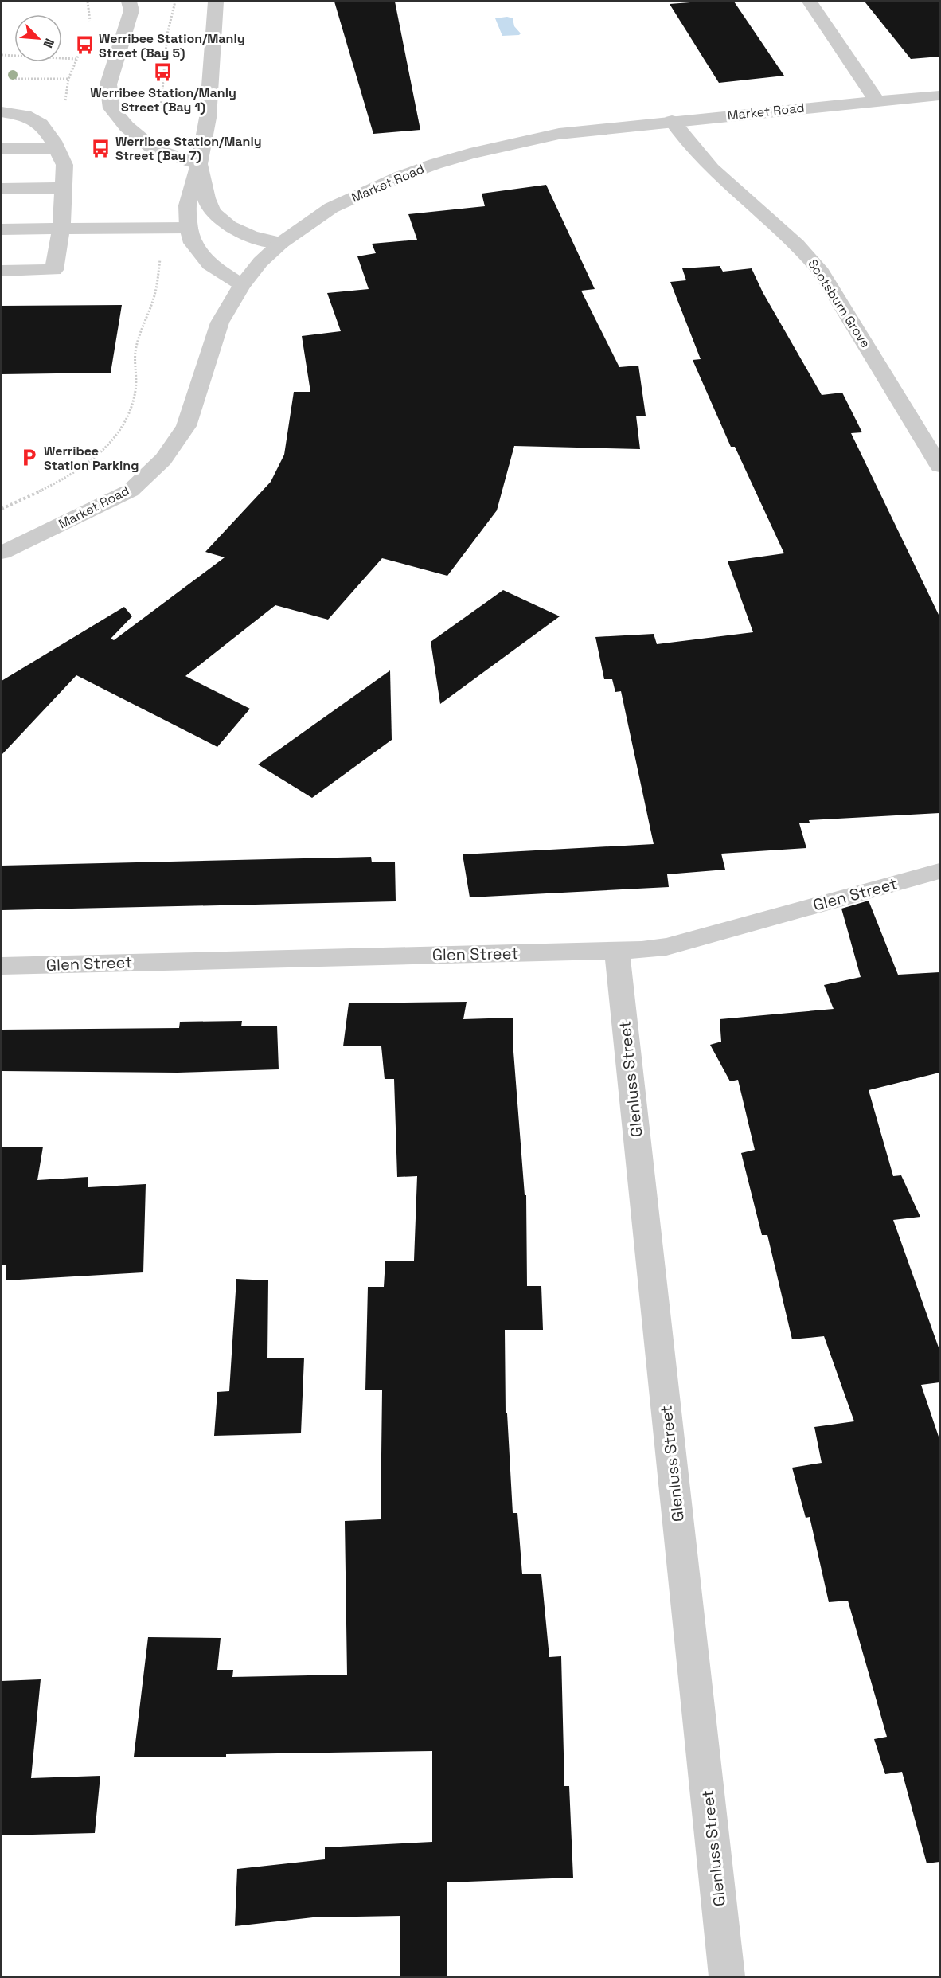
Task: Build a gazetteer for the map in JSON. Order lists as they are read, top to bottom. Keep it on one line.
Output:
{"streets":{"street":["Market Road","Scotsburn Grove","Glen Street","Glenluss Street"]},"crossings":[["Market Road","Scotsburn Grove"],["Glen Street","Glenluss Street"]],"places":{"bus stop":["Werribee Station/Manly Street (Bay 5)","Werribee Station/Manly Street (Bay 1)","Werribee Station/Manly Street (Bay 7)"],"parking":["Werribee Station Parking"]},"north":"bottom right"}
